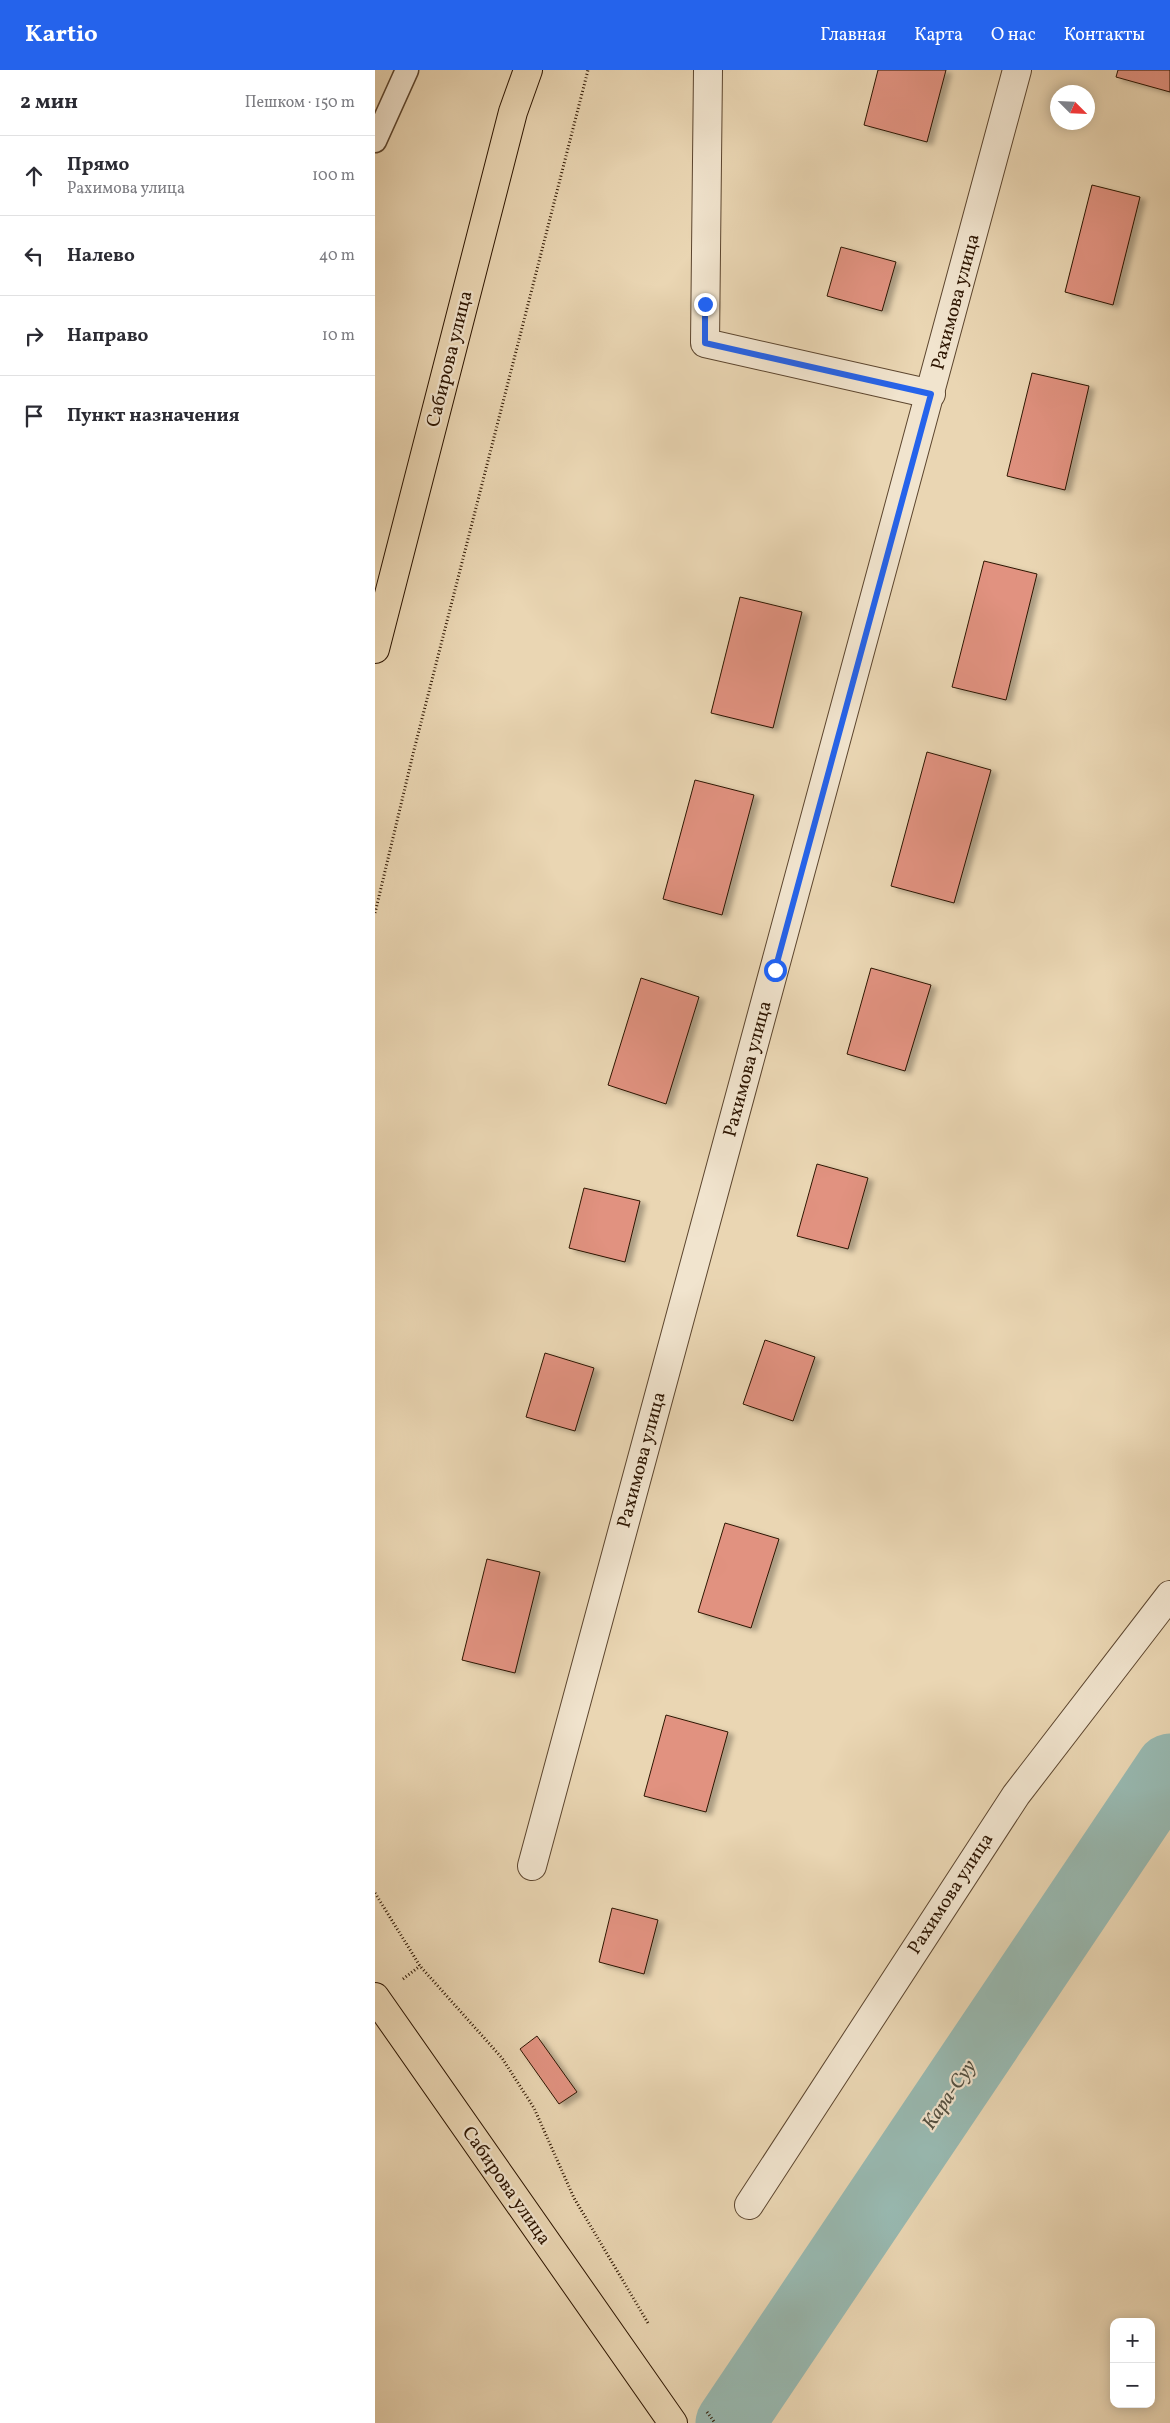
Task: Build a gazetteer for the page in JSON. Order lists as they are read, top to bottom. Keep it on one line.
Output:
{"streets":{"highway":["Сабирова улица"],"street":["Рахимова улица"]},"water":["Кара-Суу"],"north":"bottom right","page":{"header":"Kartio","nav":["Главная","Карта","О нас","Контакты"],"heading":["2 мин","Пешком · 150 m"],"list":[["Прямо","Рахимова улица","100 m"],["Налево","40 m"],["Направо","10 m"],"Пункт назначения"],"map_buttons":["+","−"]}}
